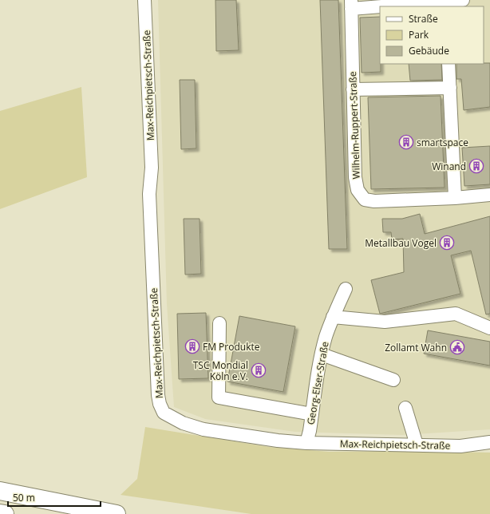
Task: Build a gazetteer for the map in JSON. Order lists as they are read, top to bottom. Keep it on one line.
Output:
{"streets":{"street":["Max-Reichpietsch-Straße","Wilhelm-Ruppert-Straße","Georg-Elser-Straße"]},"crossings":[["Max-Reichpietsch-Straße","Georg-Elser-Straße"]],"places":{"building":["smartspace","Winand","Metallbau Vogel","FM Produkte","TSC Mondial Köln e.V."],"public building":["Zollamt Wahn"]},"legend":["Straße","Park","Gebäude"],"scale_bar":"50 m"}
